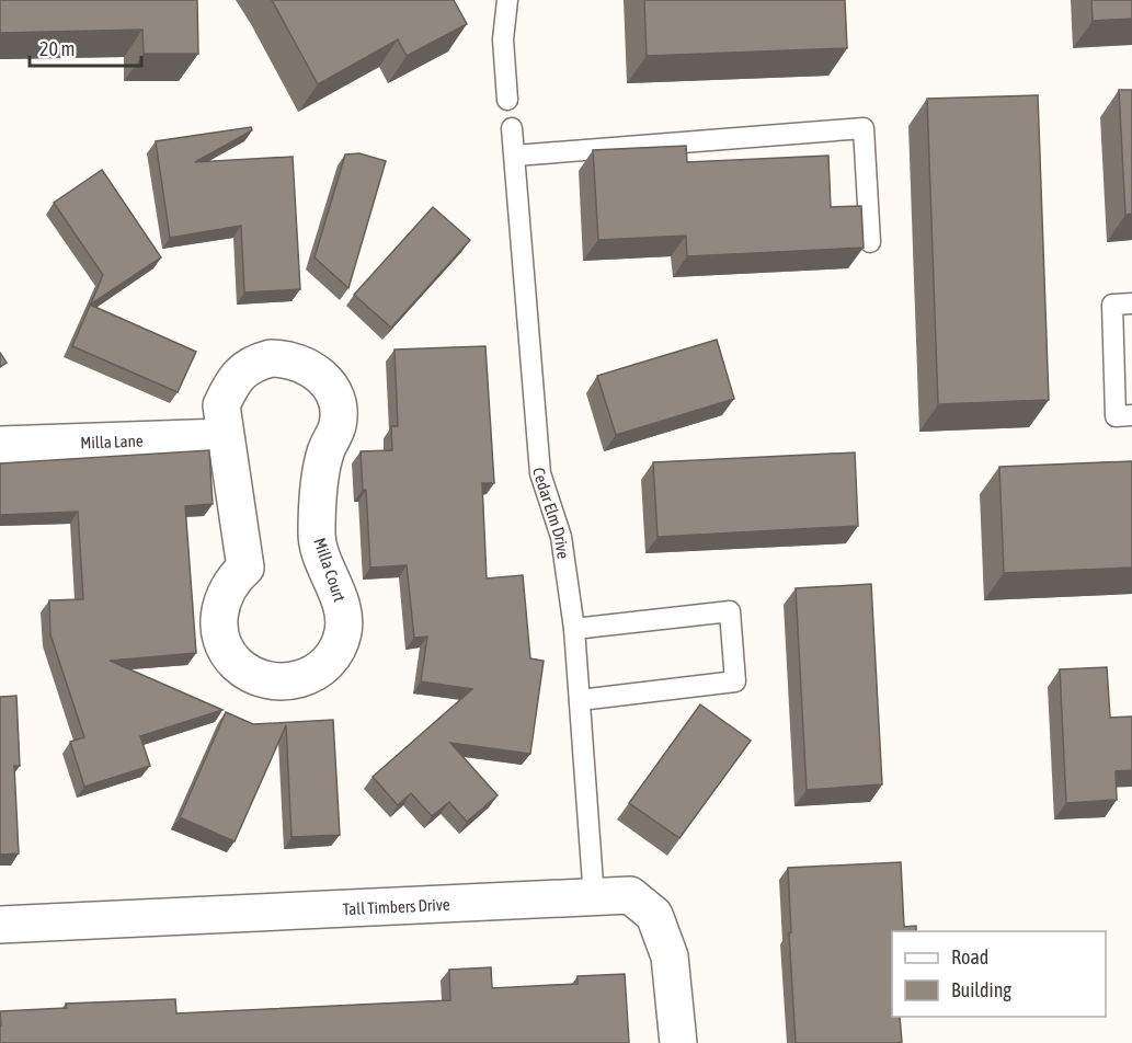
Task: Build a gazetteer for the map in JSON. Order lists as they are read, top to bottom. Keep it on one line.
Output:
{"streets":{"street":["Milla Lane","Milla Court","Tall Timbers Drive"],"lane":["Cedar Elm Drive"]},"crossings":[["Milla Lane","Milla Court"],["Cedar Elm Drive","Tall Timbers Drive"]],"legend":["Road","Building"],"scale_bar":"20 m"}
